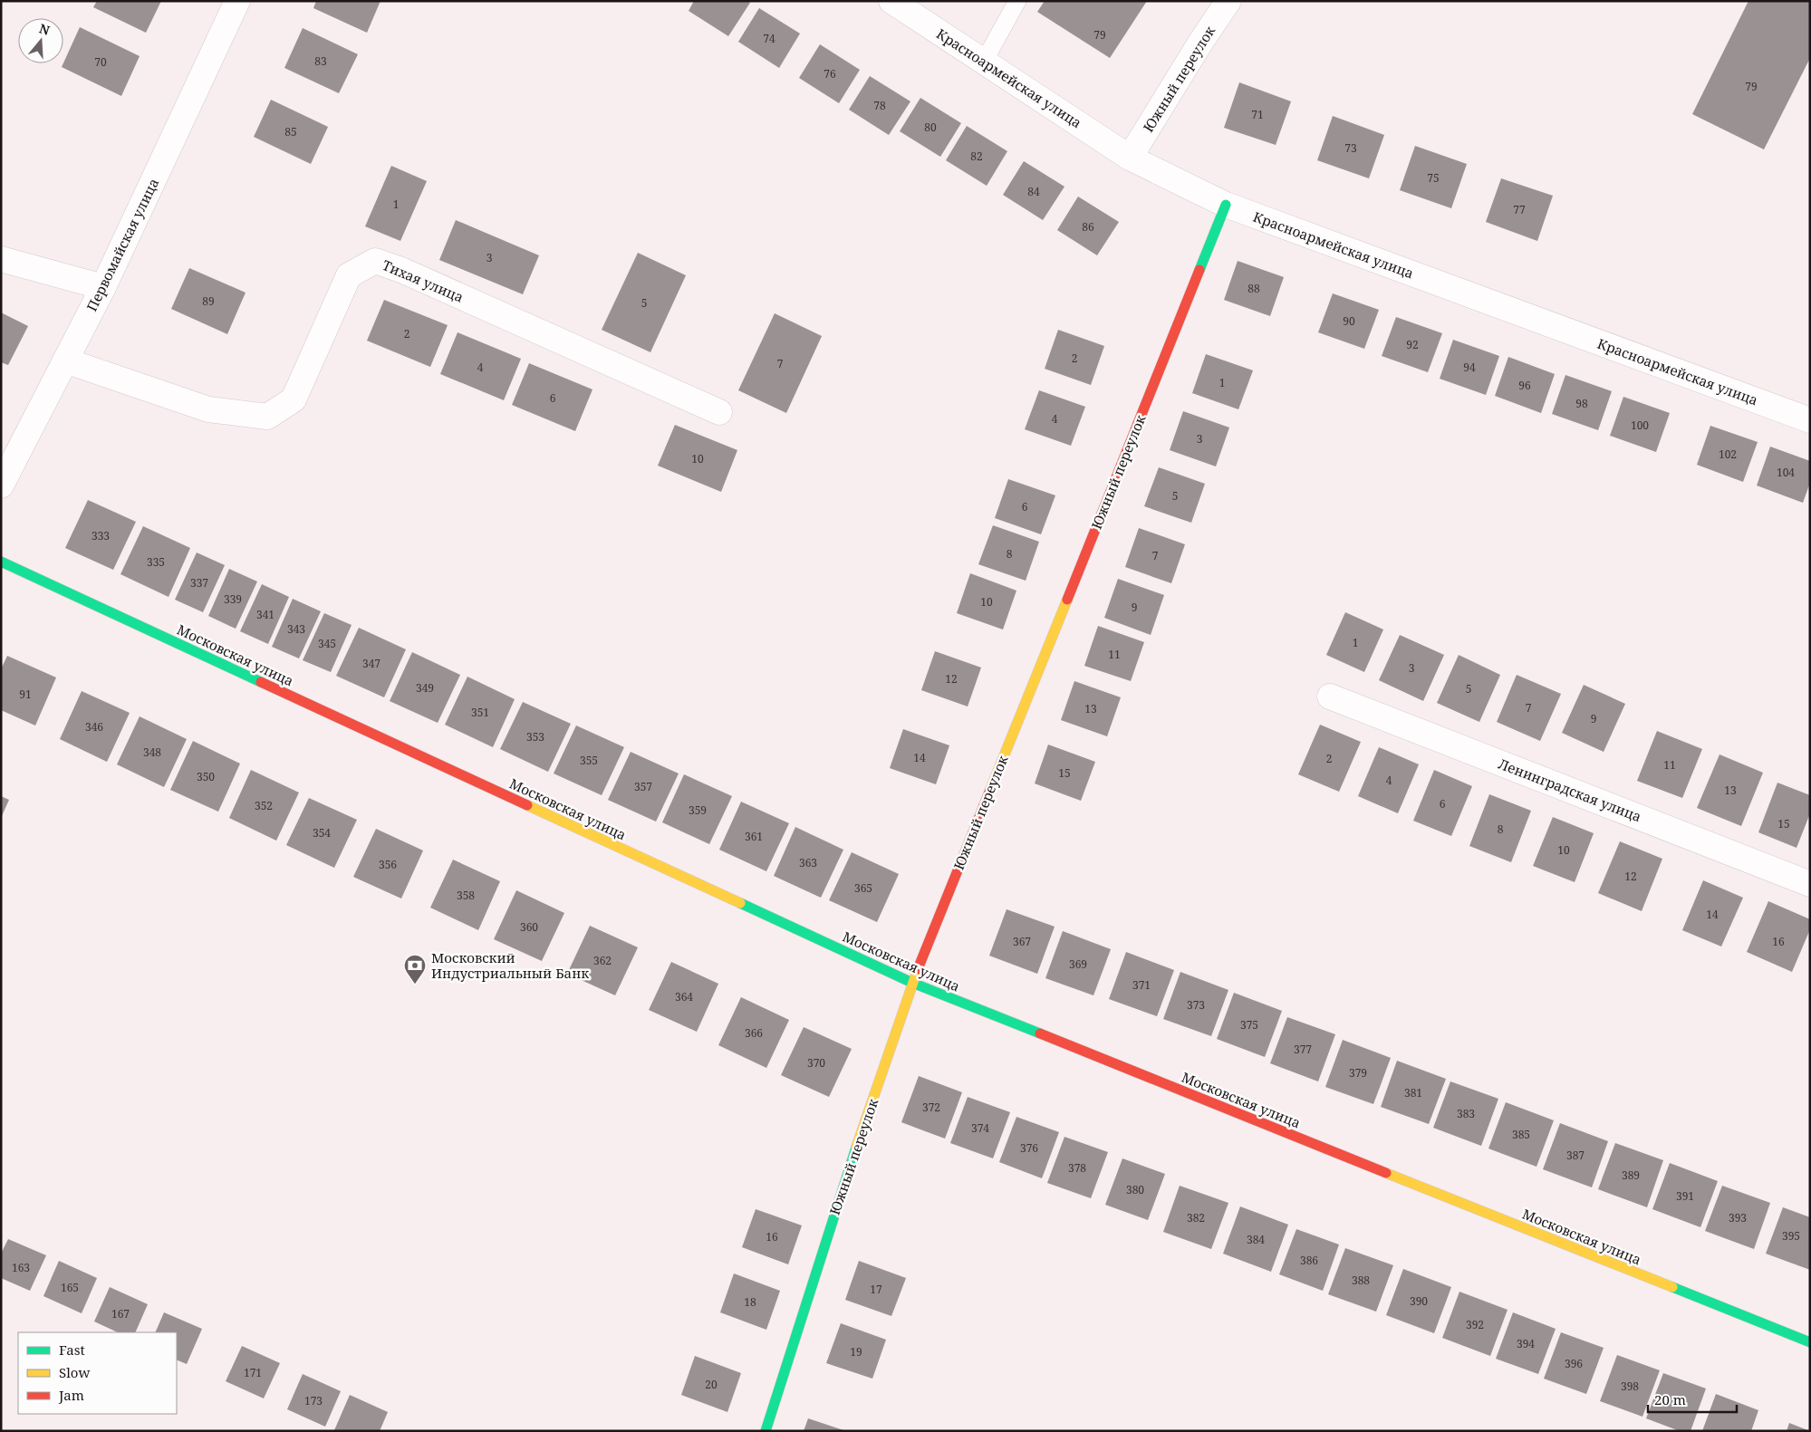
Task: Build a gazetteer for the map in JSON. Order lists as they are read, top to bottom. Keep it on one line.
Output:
{"streets":{"street":["Красноармейская улица","Южный переулок","Первомайская улица","Тихая улица","Московская улица","Ленинградская улица"]},"crossings":[["Красноармейская улица","Южный переулок"],["Южный переулок","Московская улица"],["Первомайская улица","Тихая улица"]],"places":{"bank":["Московский Индустриальный Банк"]},"house_numbers":["79","74","83","70","76","79","78","71","80","85","73","82","75","84","1","77","86","3","88","89","5","90","2","92","2","7","4","94","1","96","6","98","4","100","3","102","10","104","5","6","333","8","7","335","337","339","10","9","341","343","1","345","11","347","3","12","349","5","91","7","13","351","9","346","353","348","14","2","355","11","15","350","4","357","13","6","352","359","15","8","354","361","10","363","356","12","365","358","14","360","367","16","362","369","371","364","373","375","366","377","370","379","381","372","383","374","385","376","387","378","389","380","391","382","393","395","16","384","386","163","388","165","17","390","18","167","392","394","19","396","171","20","398","173"],"legend":["Fast","Slow","Jam"],"scale_bar":"20 m","north":"top"}
